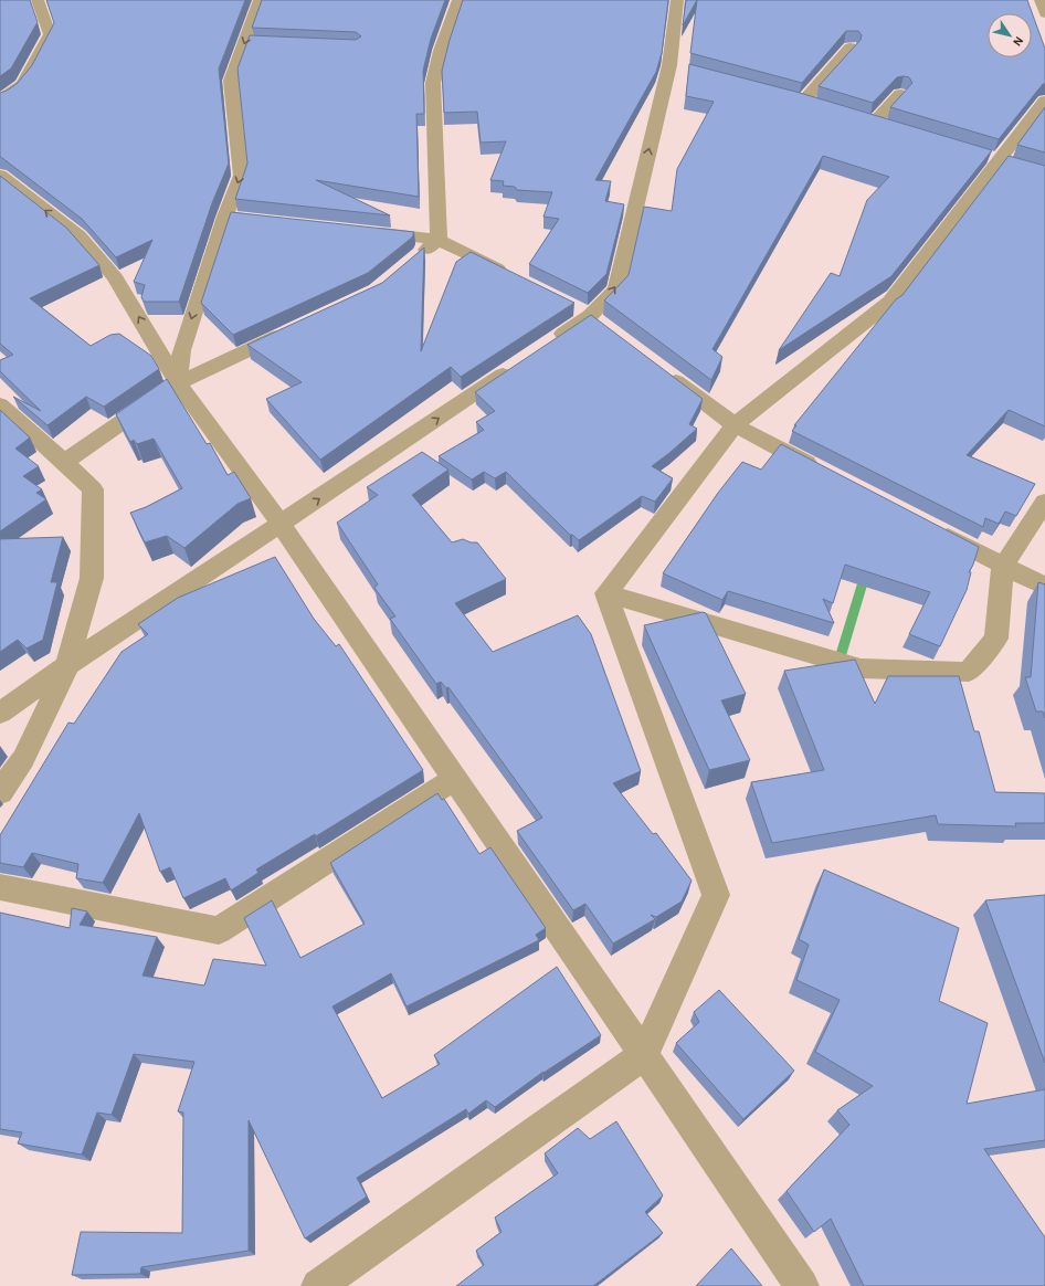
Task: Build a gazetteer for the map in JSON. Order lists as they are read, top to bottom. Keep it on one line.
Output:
{"north":"bottom right"}
